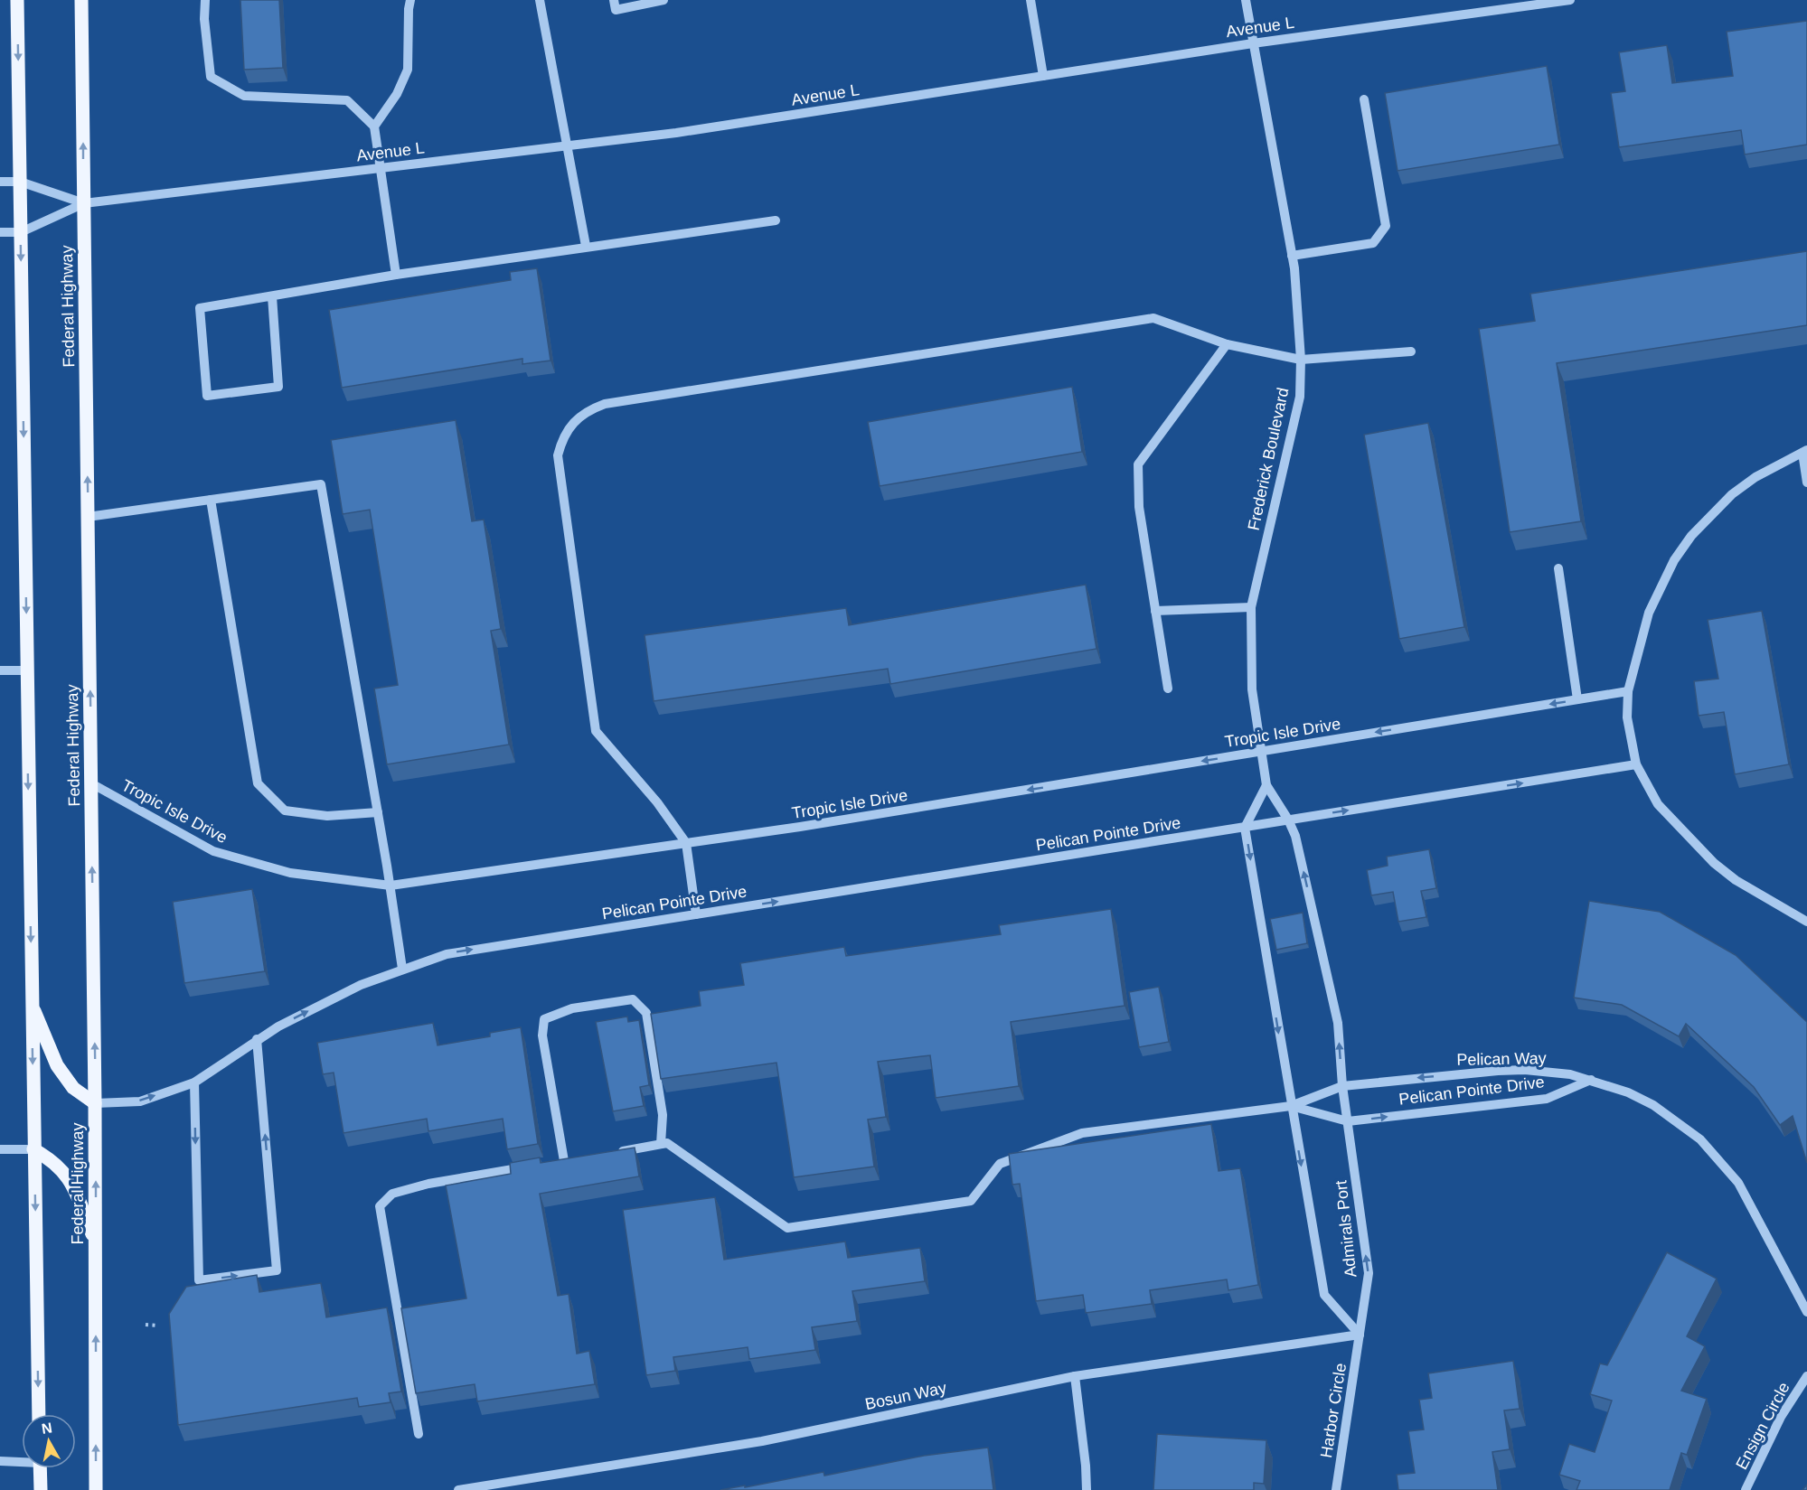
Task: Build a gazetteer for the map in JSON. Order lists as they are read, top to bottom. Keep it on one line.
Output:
{"streets":{"main road":["Federal Highway"],"street":["Avenue L","Frederick Boulevard","Tropic Isle Drive","Pelican Pointe Drive","Pelican Way","Admirals Port","Bosun Way","Harbor Circle","Ensign Circle"]},"crossings":[["Avenue L","Federal Highway"],["Avenue L","Frederick Boulevard"],["Federal Highway","Tropic Isle Drive"],["Federal Highway","Pelican Pointe Drive"],["Frederick Boulevard","Tropic Isle Drive"],["Frederick Boulevard","Admirals Port"],["Pelican Pointe Drive","Pelican Way"],["Pelican Pointe Drive","Admirals Port"],["Pelican Way","Admirals Port"],["Admirals Port","Bosun Way"],["Admirals Port","Harbor Circle"],["Bosun Way","Harbor Circle"]],"one_way":["Pelican Pointe Drive","Pelican Way"],"north":"top"}
